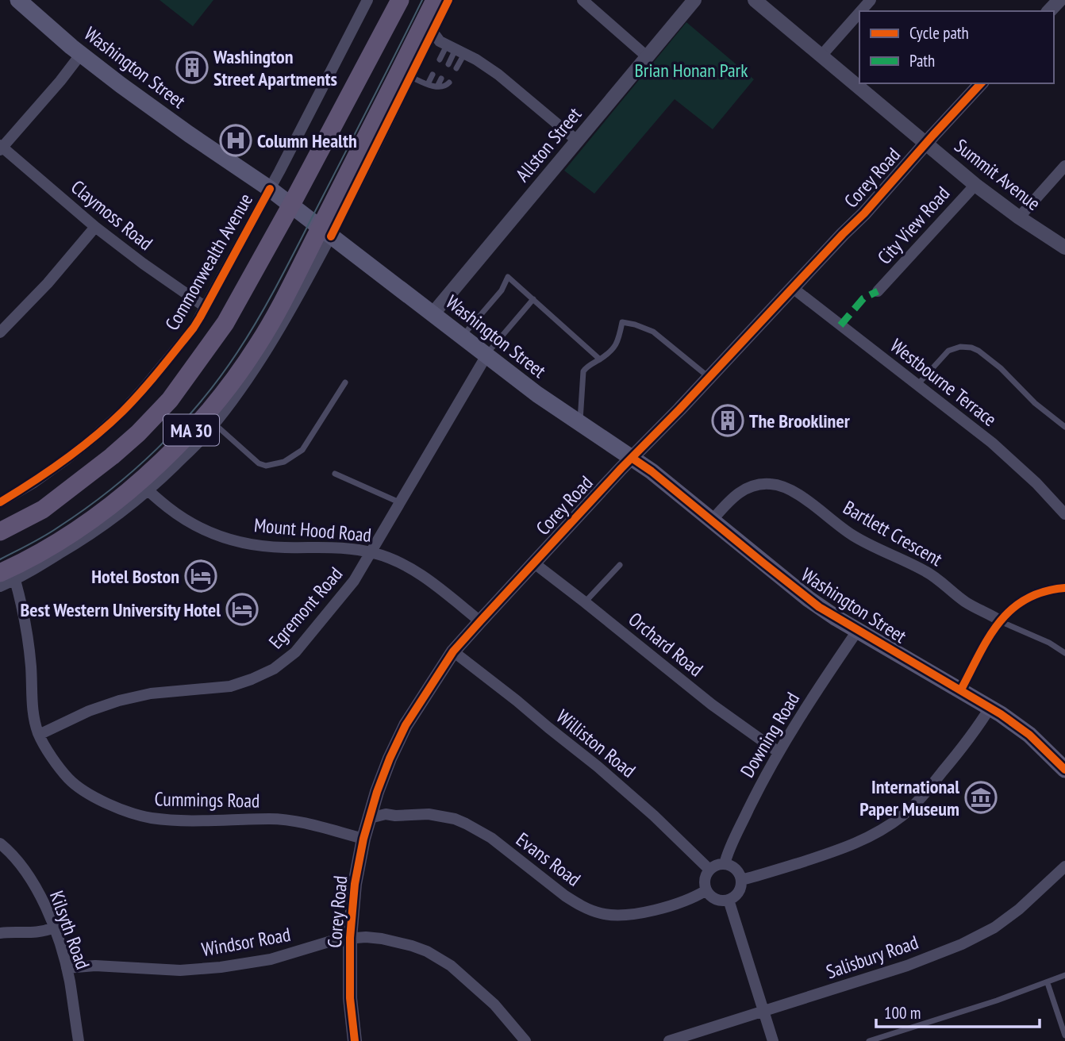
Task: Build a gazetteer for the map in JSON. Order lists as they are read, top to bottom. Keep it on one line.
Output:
{"streets":{"main road":["Washington Street","MA 30"],"street":["Allston Street","Summit Avenue","Corey Road","Claymoss Road","City View Road","Commonwealth Avenue","Westbourne Terrace","Mount Hood Road","Bartlett Crescent","Egremont Road","Orchard Road","Downing Road","Williston Road","Cummings Road","Evans Road","Kilsyth Road","Windsor Road","Salisbury Road"]},"crossings":[["Washington Street","Allston Street"],["Washington Street","Corey Road"],["Washington Street","Commonwealth Avenue"],["Washington Street","MA 30"],["Washington Street","Bartlett Crescent"],["Washington Street","Egremont Road"],["Washington Street","Downing Road"],["Summit Avenue","Corey Road"],["Summit Avenue","City View Road"],["Corey Road","Westbourne Terrace"],["Corey Road","Mount Hood Road"],["Corey Road","Orchard Road"],["Corey Road","Williston Road"],["Corey Road","Cummings Road"],["Corey Road","Evans Road"],["Corey Road","Windsor Road"],["Claymoss Road","Commonwealth Avenue"],["MA 30","Mount Hood Road"],["MA 30","Cummings Road"],["Mount Hood Road","Egremont Road"],["Egremont Road","Cummings Road"],["Orchard Road","Downing Road"],["Downing Road","Williston Road"],["Downing Road","Evans Road"],["Williston Road","Evans Road"],["Kilsyth Road","Windsor Road"]],"parks":["Brian Honan Park"],"places":{"building":["Washington Street Apartments","The Brookliner"],"hospital":["Column Health"],"hotel":["Hotel Boston","Best Western University Hotel"],"museum":["International Paper Museum"]},"legend":["Cycle path","Path"],"scale_bar":"100 m"}
